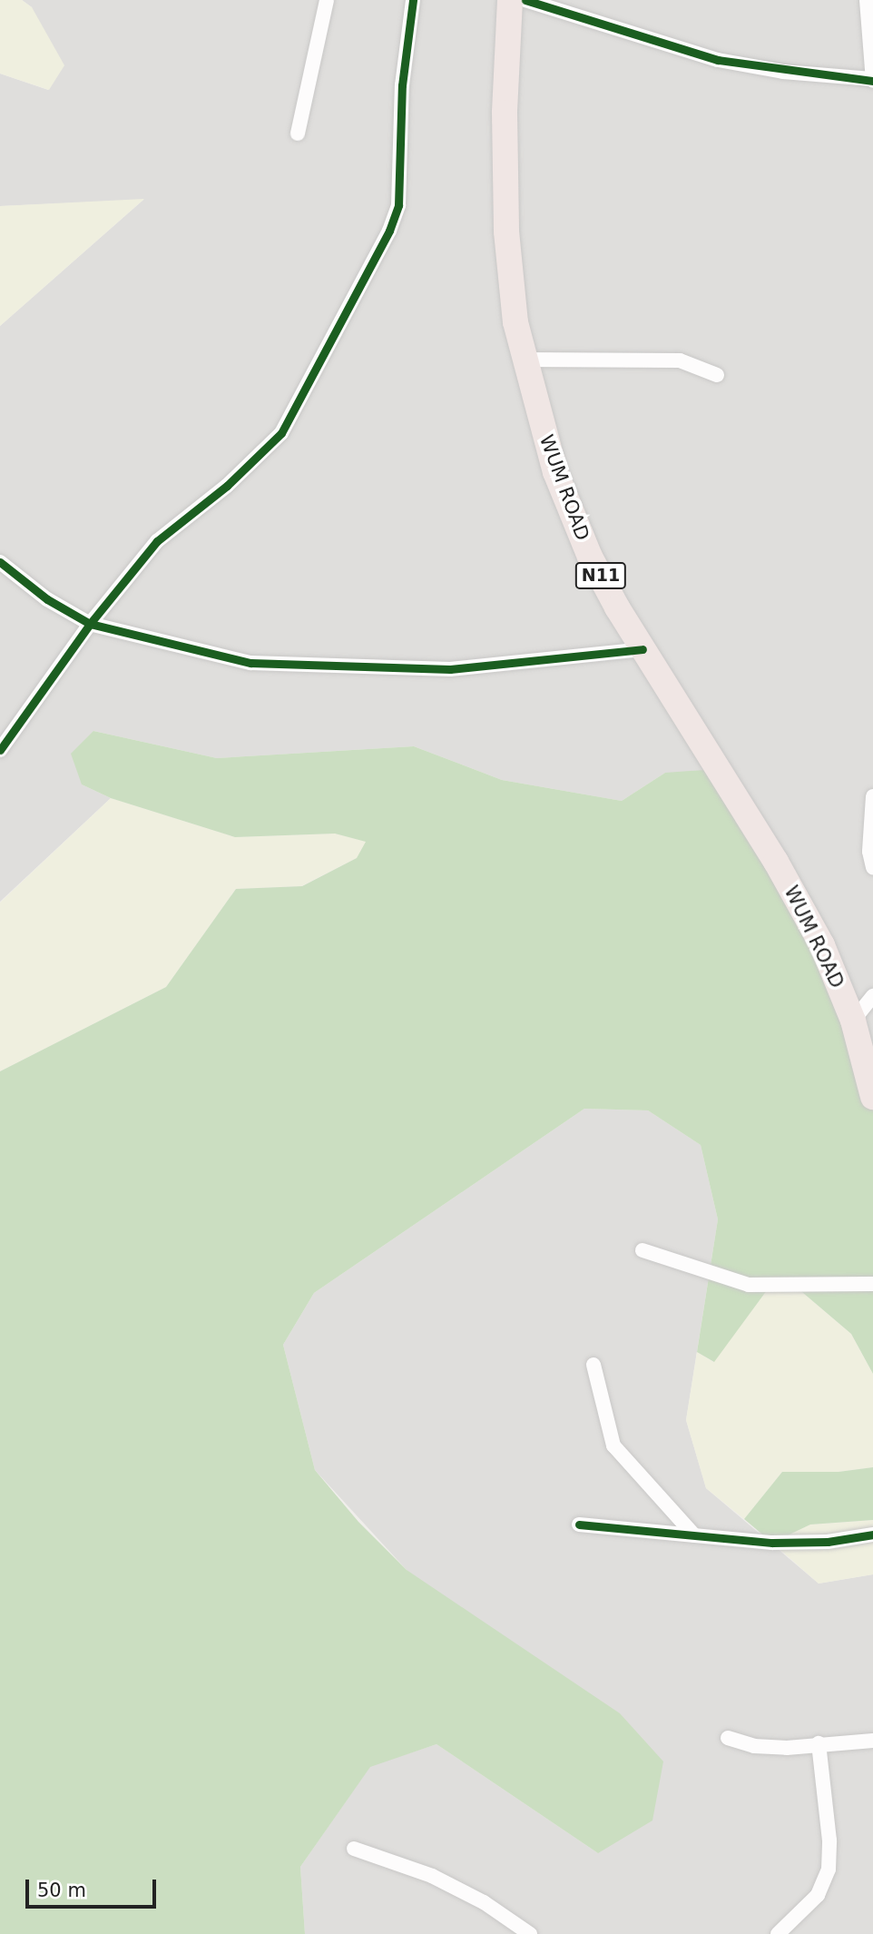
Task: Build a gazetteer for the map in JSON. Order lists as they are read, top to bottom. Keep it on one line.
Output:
{"streets":{"highway":["WUM ROAD","N11"]},"scale_bar":"50 m"}
